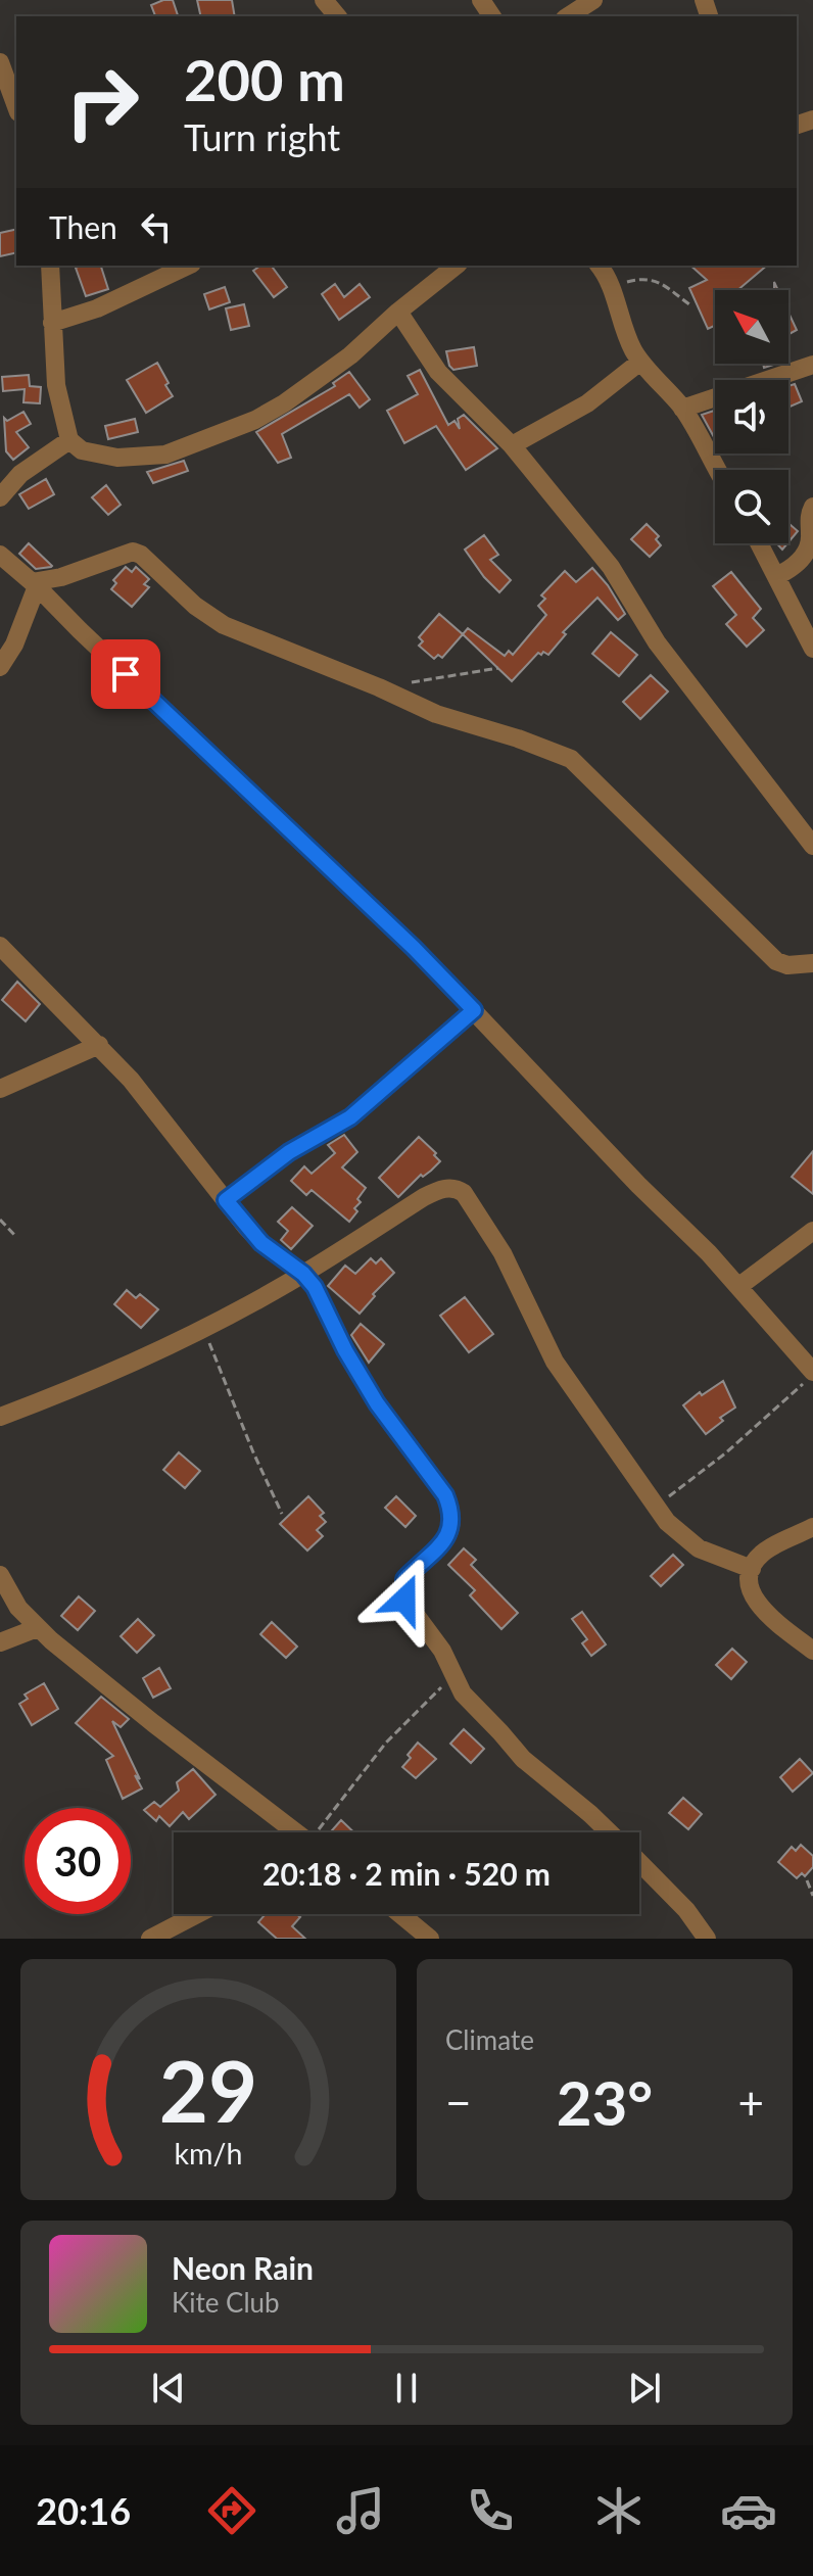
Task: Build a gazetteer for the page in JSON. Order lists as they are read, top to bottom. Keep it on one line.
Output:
{"north":"top left","page":{"turn":["200 m","Turn right"],"then":"Then","limit":"30","trip":"20:18 · 2 min · 520 m","tile":"Climate","heat":["−","23°","+"],"song":["Neon Rain","Kite Club"],"tabs":"20:16","gauge":["29","km/h"]}}
